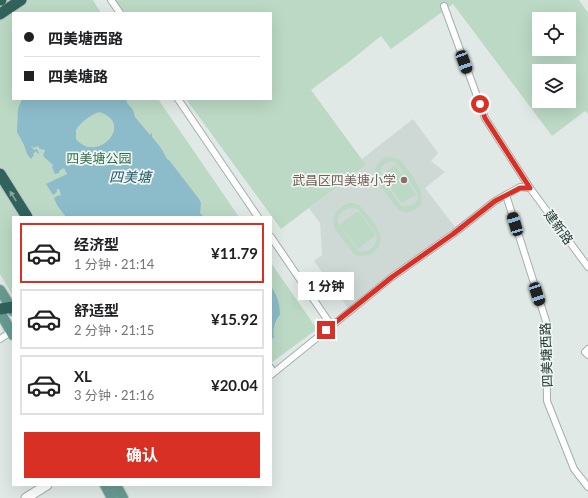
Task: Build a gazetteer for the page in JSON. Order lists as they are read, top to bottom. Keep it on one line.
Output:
{"streets":{"street":["建新路","四美塘西路"]},"water":["四美塘"],"parks":["四美塘公园"],"places":["武昌区四美塘小学"],"page":{"banner":["四美塘西路","四美塘路"],"list":[{"name":"经济型","note":"1 分钟 · 21:14","value":"¥11.79"},{"name":"舒适型","note":"2 分钟 · 21:15","value":"¥15.92"},{"name":"XL","note":"3 分钟 · 21:16","value":"¥20.04"}],"bubble":"1 分钟","buttons":"确认"}}
